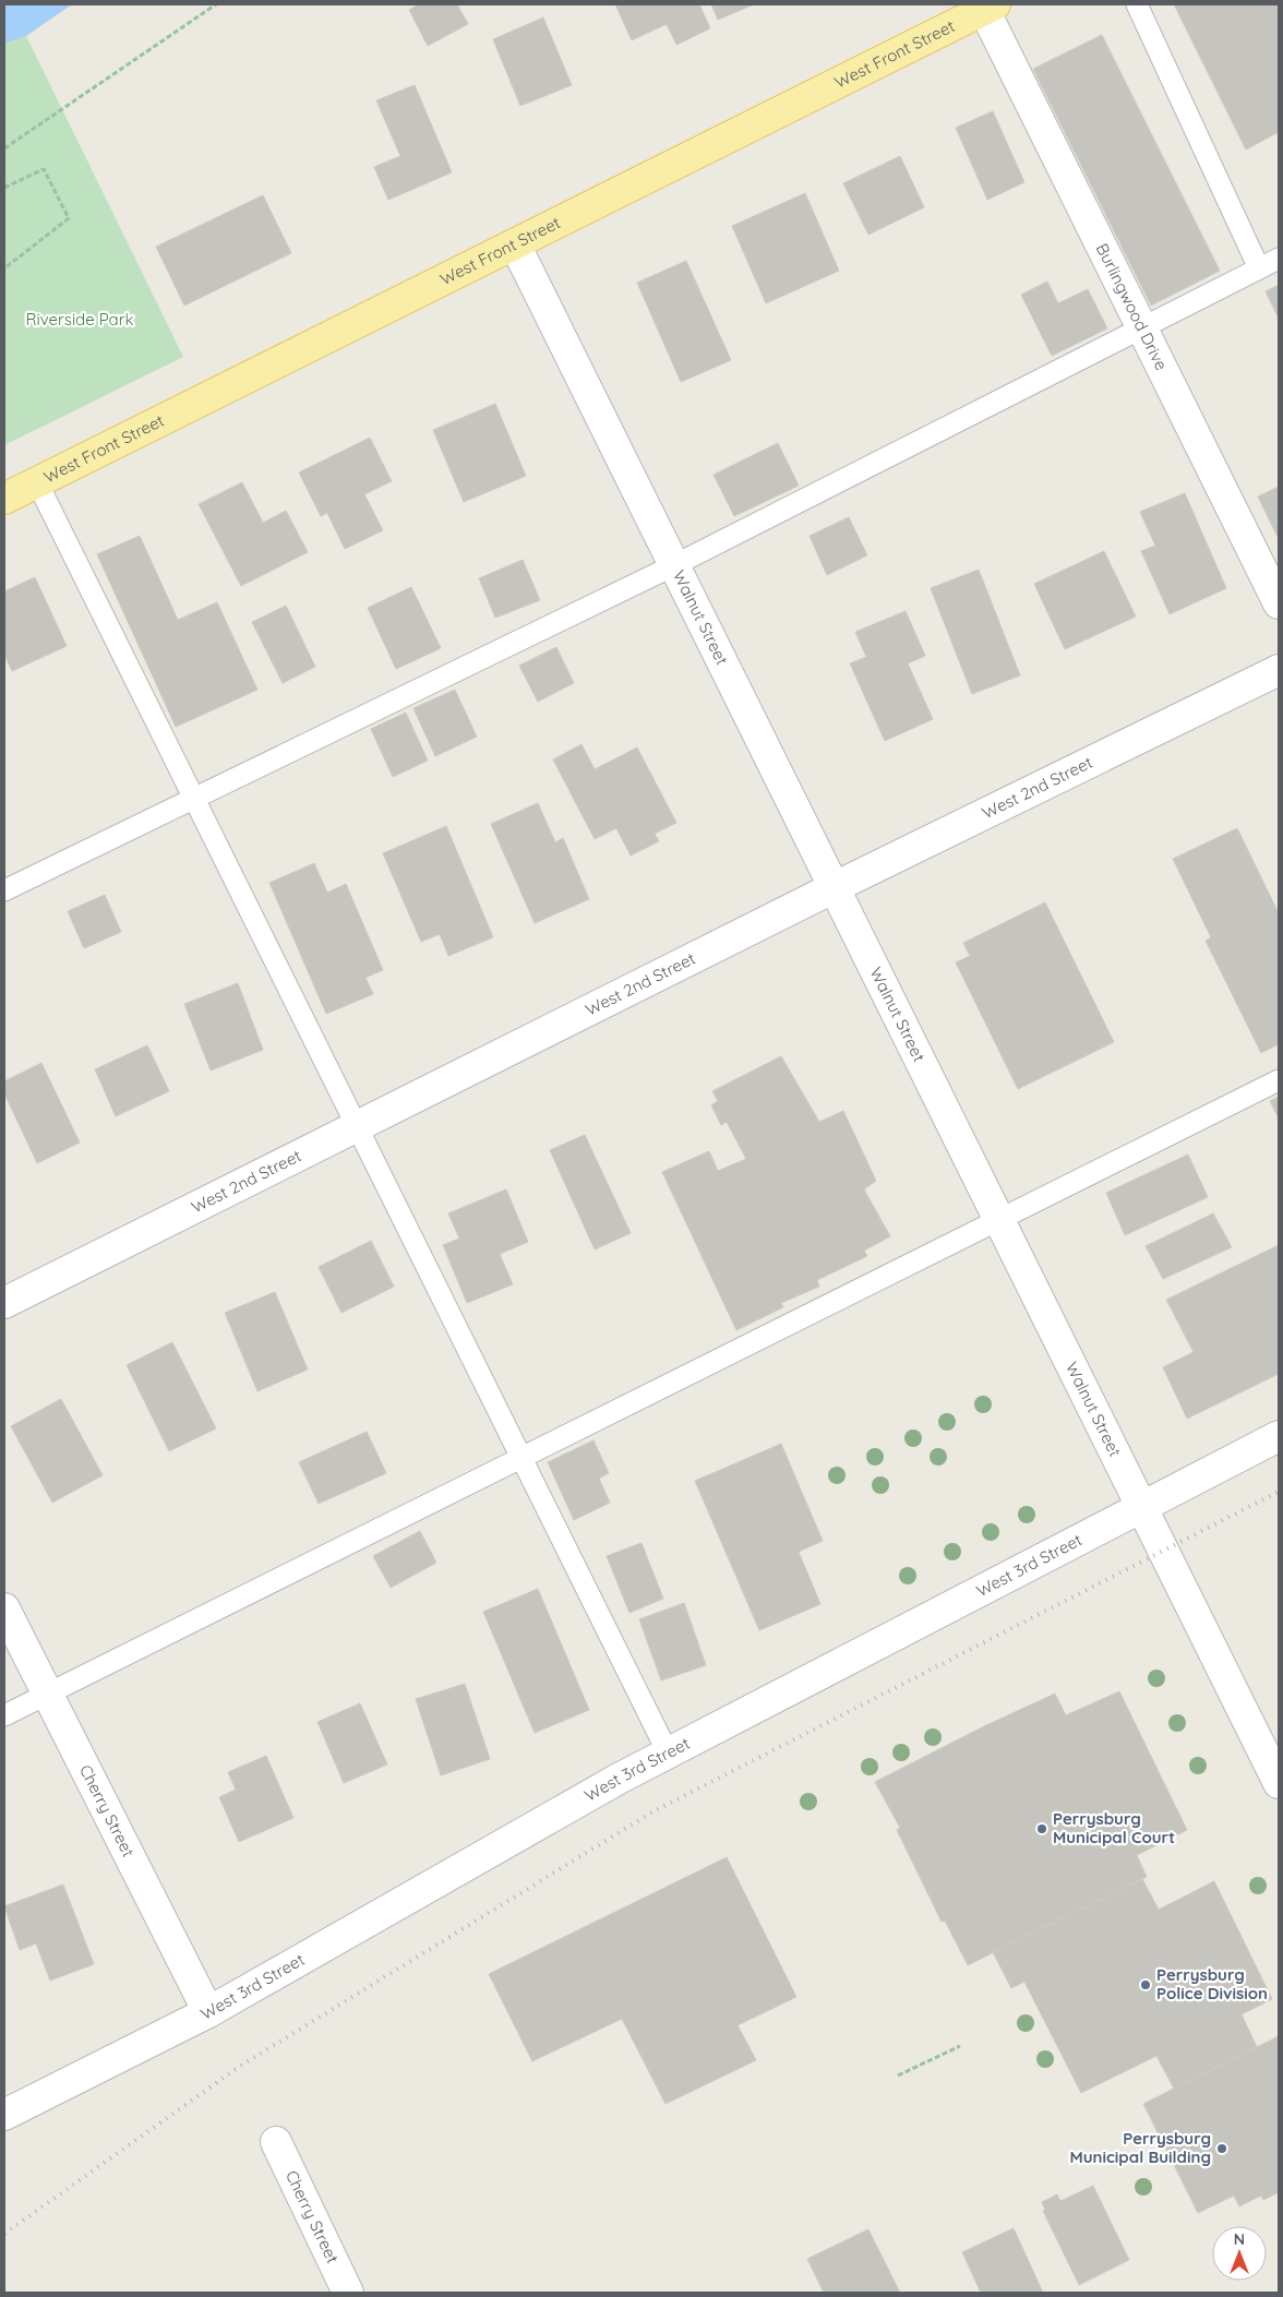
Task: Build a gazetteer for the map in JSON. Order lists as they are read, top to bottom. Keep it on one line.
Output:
{"streets":{"main road":["West Front Street"],"street":["Burlingwood Drive","Walnut Street","West 2nd Street","West 3rd Street","Cherry Street"]},"crossings":[["West Front Street","Burlingwood Drive"],["West Front Street","Walnut Street"],["Walnut Street","West 2nd Street"],["Walnut Street","West 3rd Street"],["West 3rd Street","Cherry Street"]],"parks":["Riverside Park"],"places":["Perrysburg Municipal Court","Perrysburg Police Division","Perrysburg Municipal Building"],"north":"top"}
